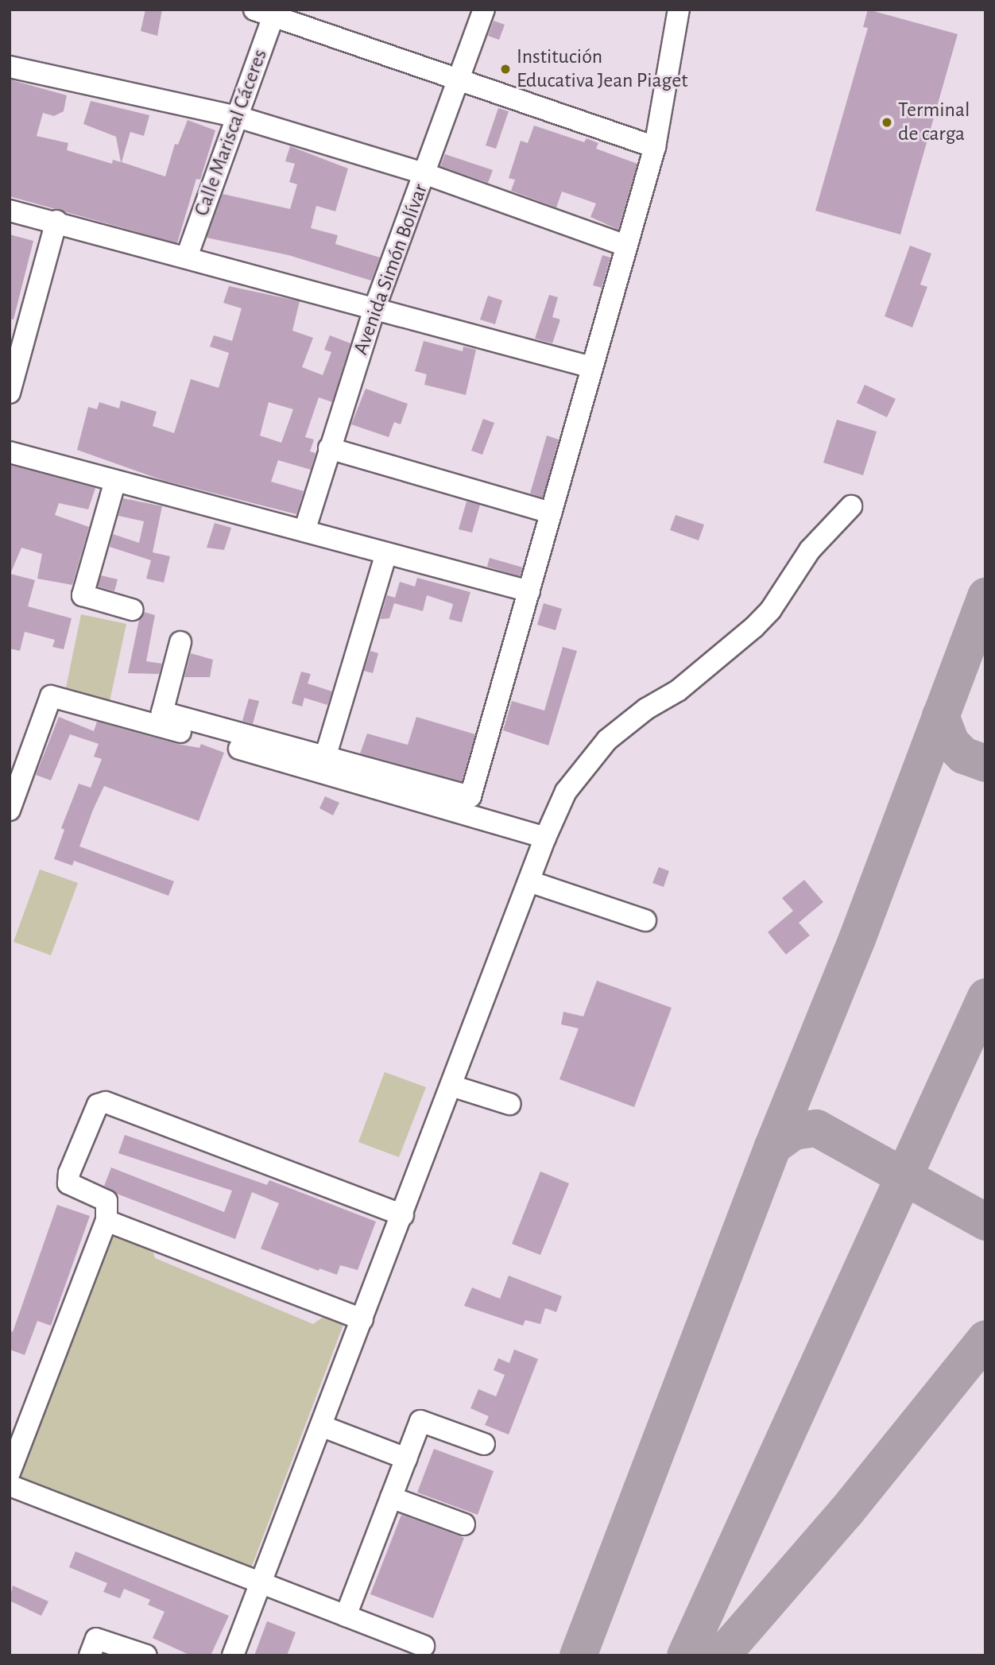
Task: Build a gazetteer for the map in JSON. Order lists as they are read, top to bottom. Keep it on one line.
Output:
{"streets":{"street":["Calle Mariscal Cáceres","Avenida Simón Bolívar"]},"places":["Institución Educativa Jean Piaget","Terminal de carga"]}
